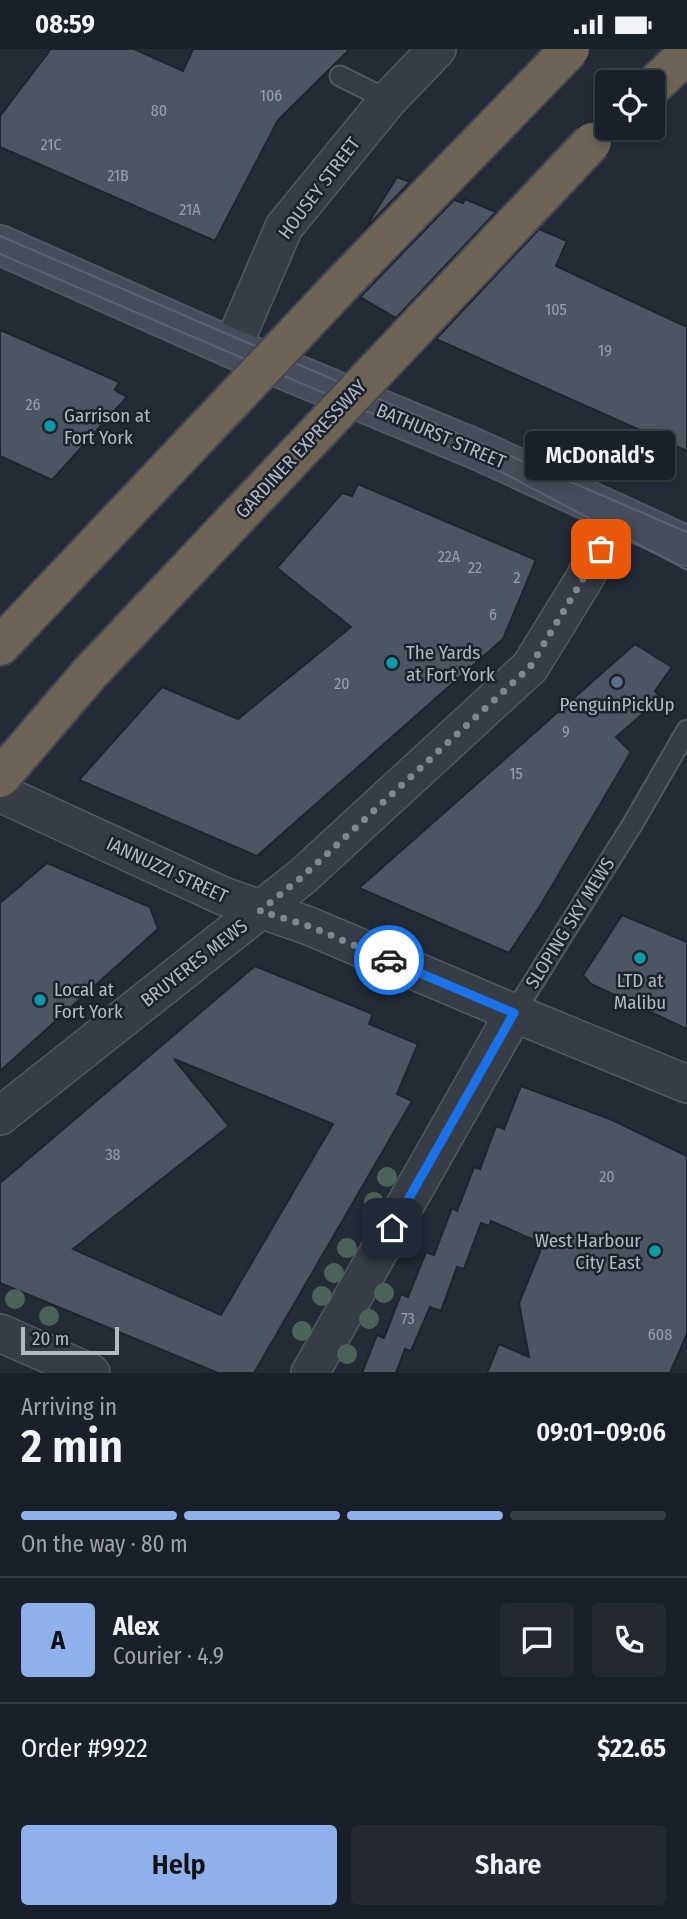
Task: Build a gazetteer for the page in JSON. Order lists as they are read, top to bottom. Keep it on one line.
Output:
{"streets":{"highway":["GARDINER EXPRESSWAY"],"main road":["BATHURST STREET"],"street":["HOUSEY STREET","IANNUZZI STREET","SLOPING SKY MEWS","BRUYERES MEWS"]},"crossings":[["HOUSEY STREET","BATHURST STREET"],["BATHURST STREET","BRUYERES MEWS"],["IANNUZZI STREET","SLOPING SKY MEWS"],["IANNUZZI STREET","BRUYERES MEWS"]],"places":["Garrison at Fort York","McDonald's","The Yards at Fort York","PenguinPickUp","LTD at Malibu","Local at Fort York","West Harbour City East"],"house_numbers":["106","80","21C","21B","21A","105","19","26","22A","22","2","6","20","9","15","38","20","73","608"],"scale_bar":"20 m","page":{"status":"08:59","bubble":"McDonald's","scale":"20 m","heading":["2 min","Arriving in","09:01–09:06"],"panel":["Alex","Courier · 4.9","Order #9922","$22.65"],"bar":"On the way · 80 m","round":"A","buttons":["Help","Share"]}}
